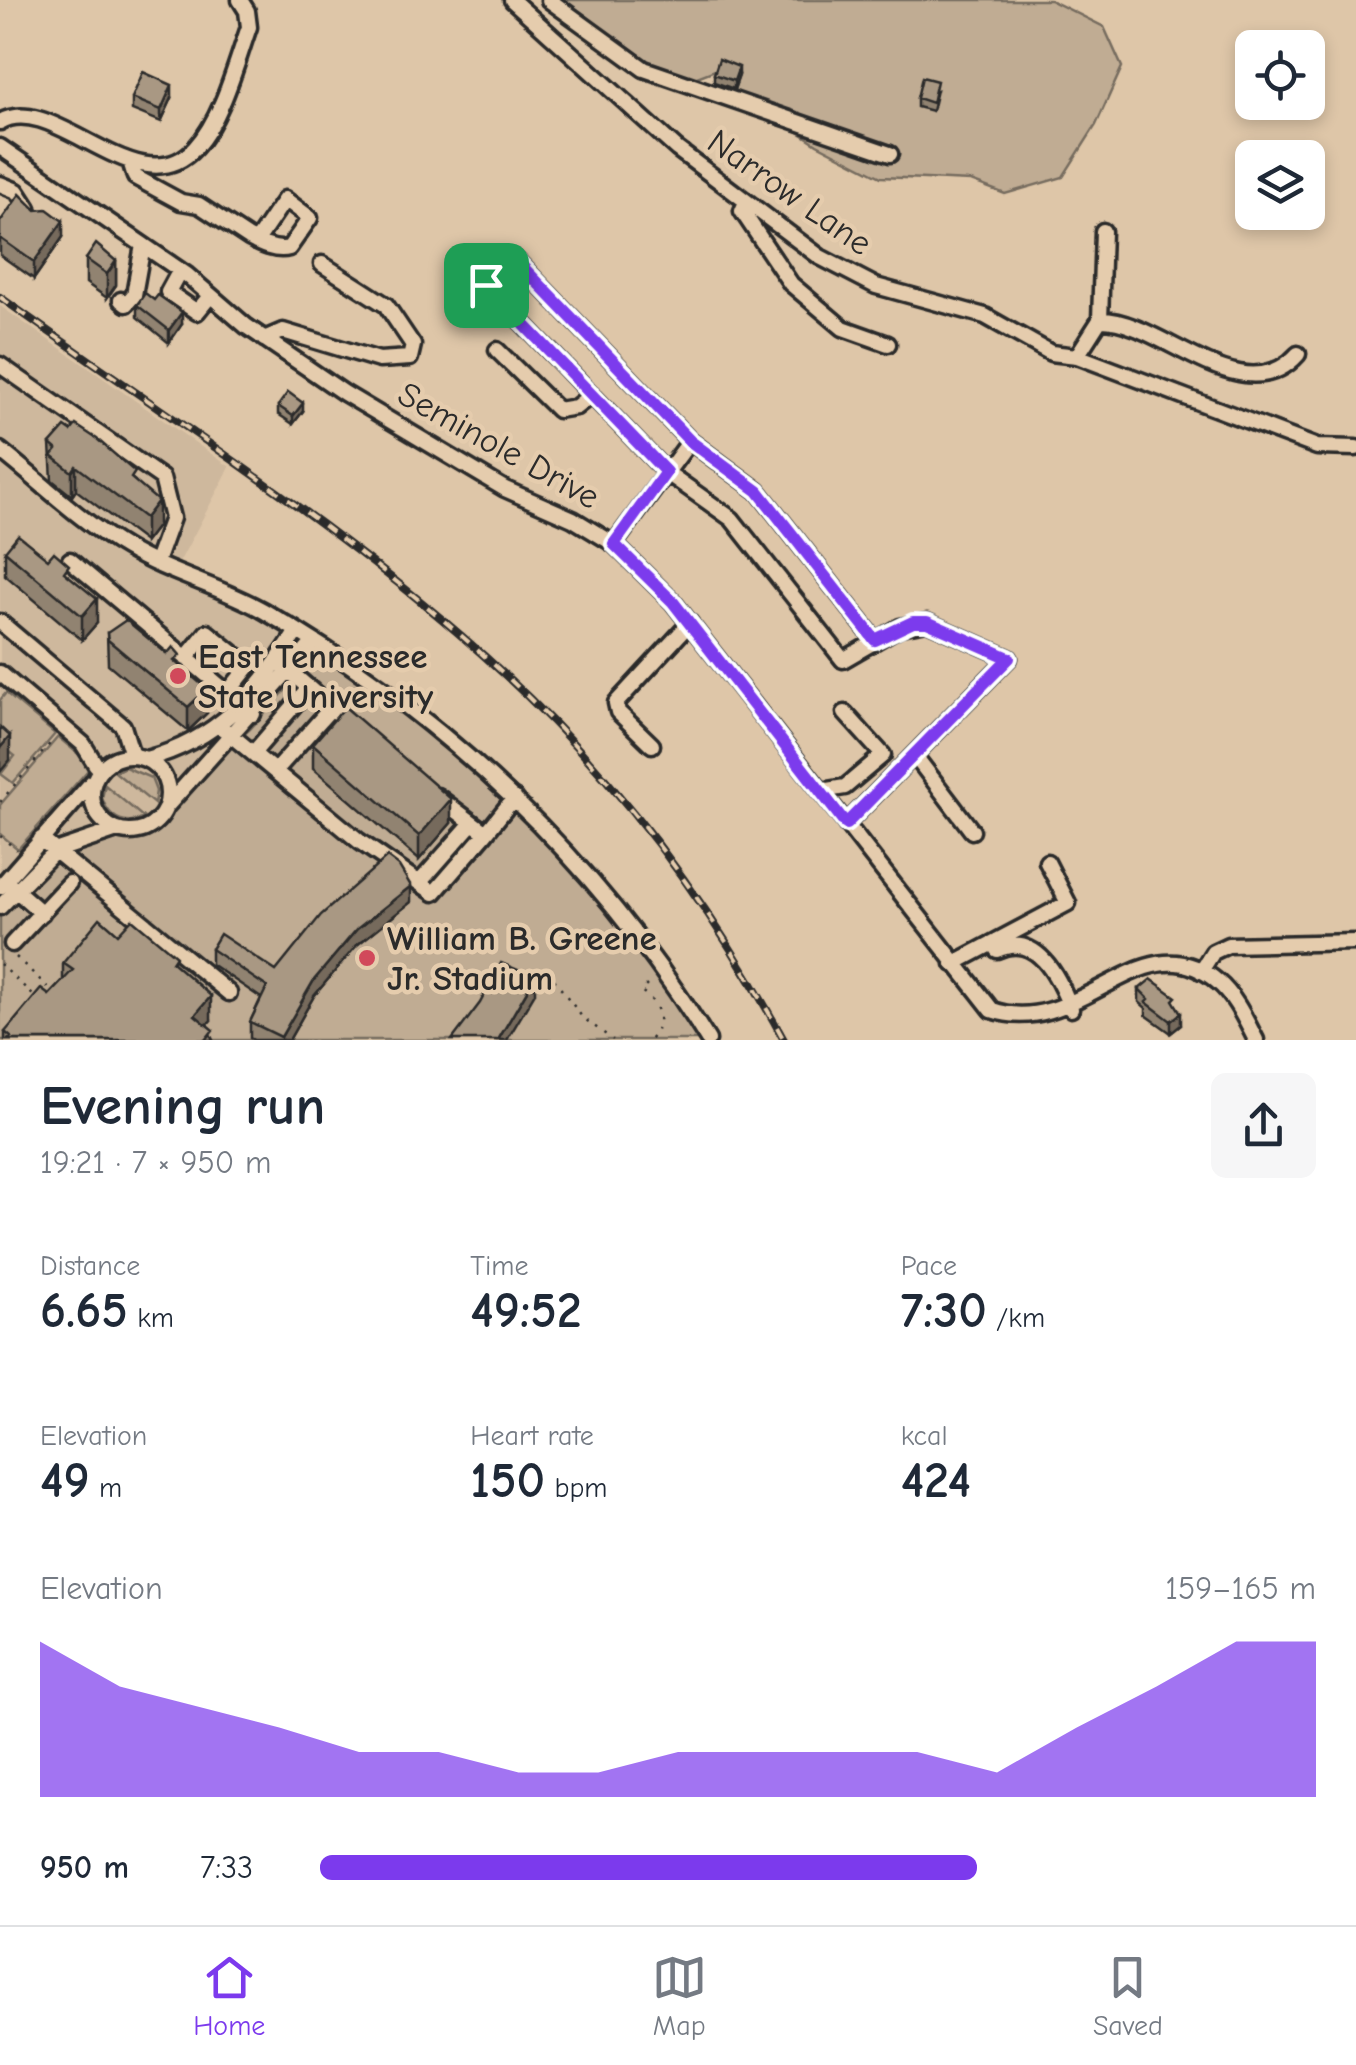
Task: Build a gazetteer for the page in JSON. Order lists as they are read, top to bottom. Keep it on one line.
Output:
{"streets":{"street":["Narrow Lane","Seminole Drive"]},"places":["East Tennessee State University","William B. Greene Jr. Stadium"],"page":{"heading":["Evening run","19:21 · 7 × 950 m"],"stats":[["Distance","6.65 km"],["Time","49:52"],["Pace","7:30 /km"],["Elevation","49 m"],["Heart rate","150 bpm"],["kcal","424"]],"chart":["Elevation","159–165 m"],"list":[{"name":"950 m","note":"7:33"}],"tabs":["Home","Map","Saved"]}}
